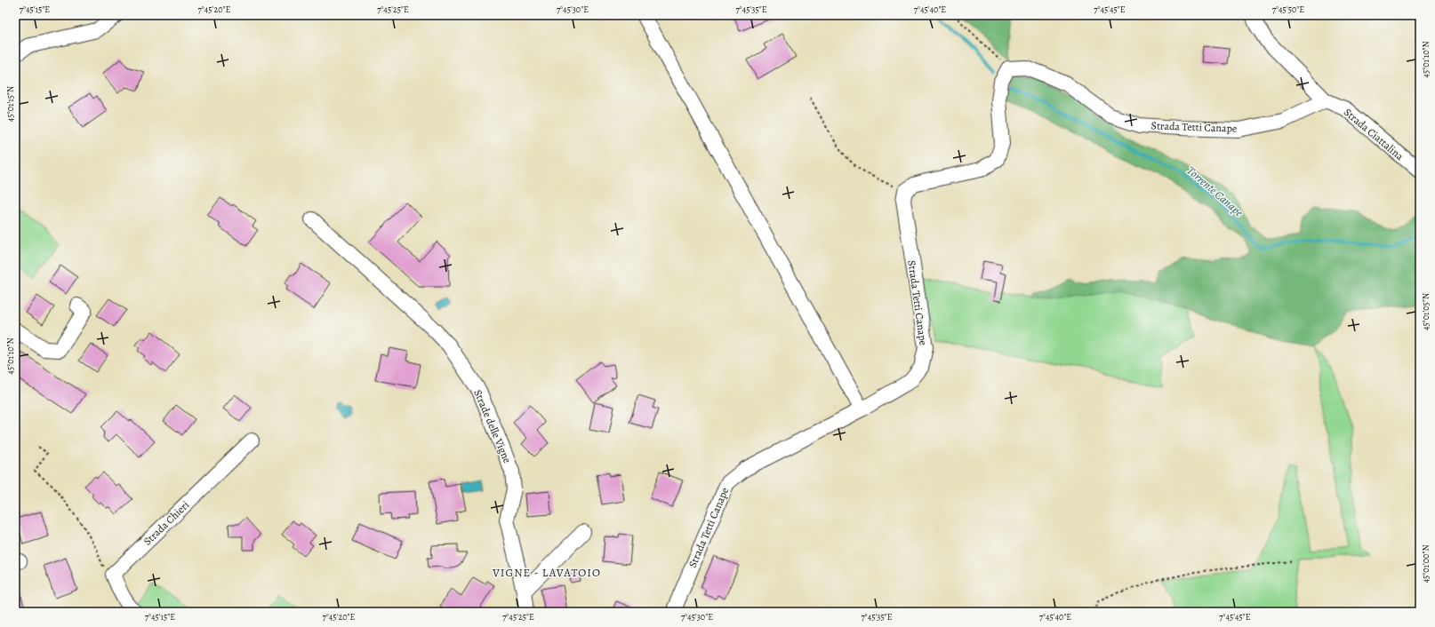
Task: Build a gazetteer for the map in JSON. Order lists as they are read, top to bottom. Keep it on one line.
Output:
{"streets":{"street":["Strada Tetti Canape","Strada Ciattalina","Strade delle Vigne","Strada Chieri"]},"crossings":[["Strada Tetti Canape","Strada Ciattalina"]],"districts":["VIGNE - LAVATOIO"],"water":["Torrente Canape"],"coordinates":["7°45'15\"E","7°45'20\"E","7°45'25\"E","7°45'30\"E","7°45'35\"E","7°45'40\"E","7°45'45\"E","7°45'50\"E","45°01'10\"N","45°01'15\"N","45°01'05\"N","45°01'00\"N"]}
